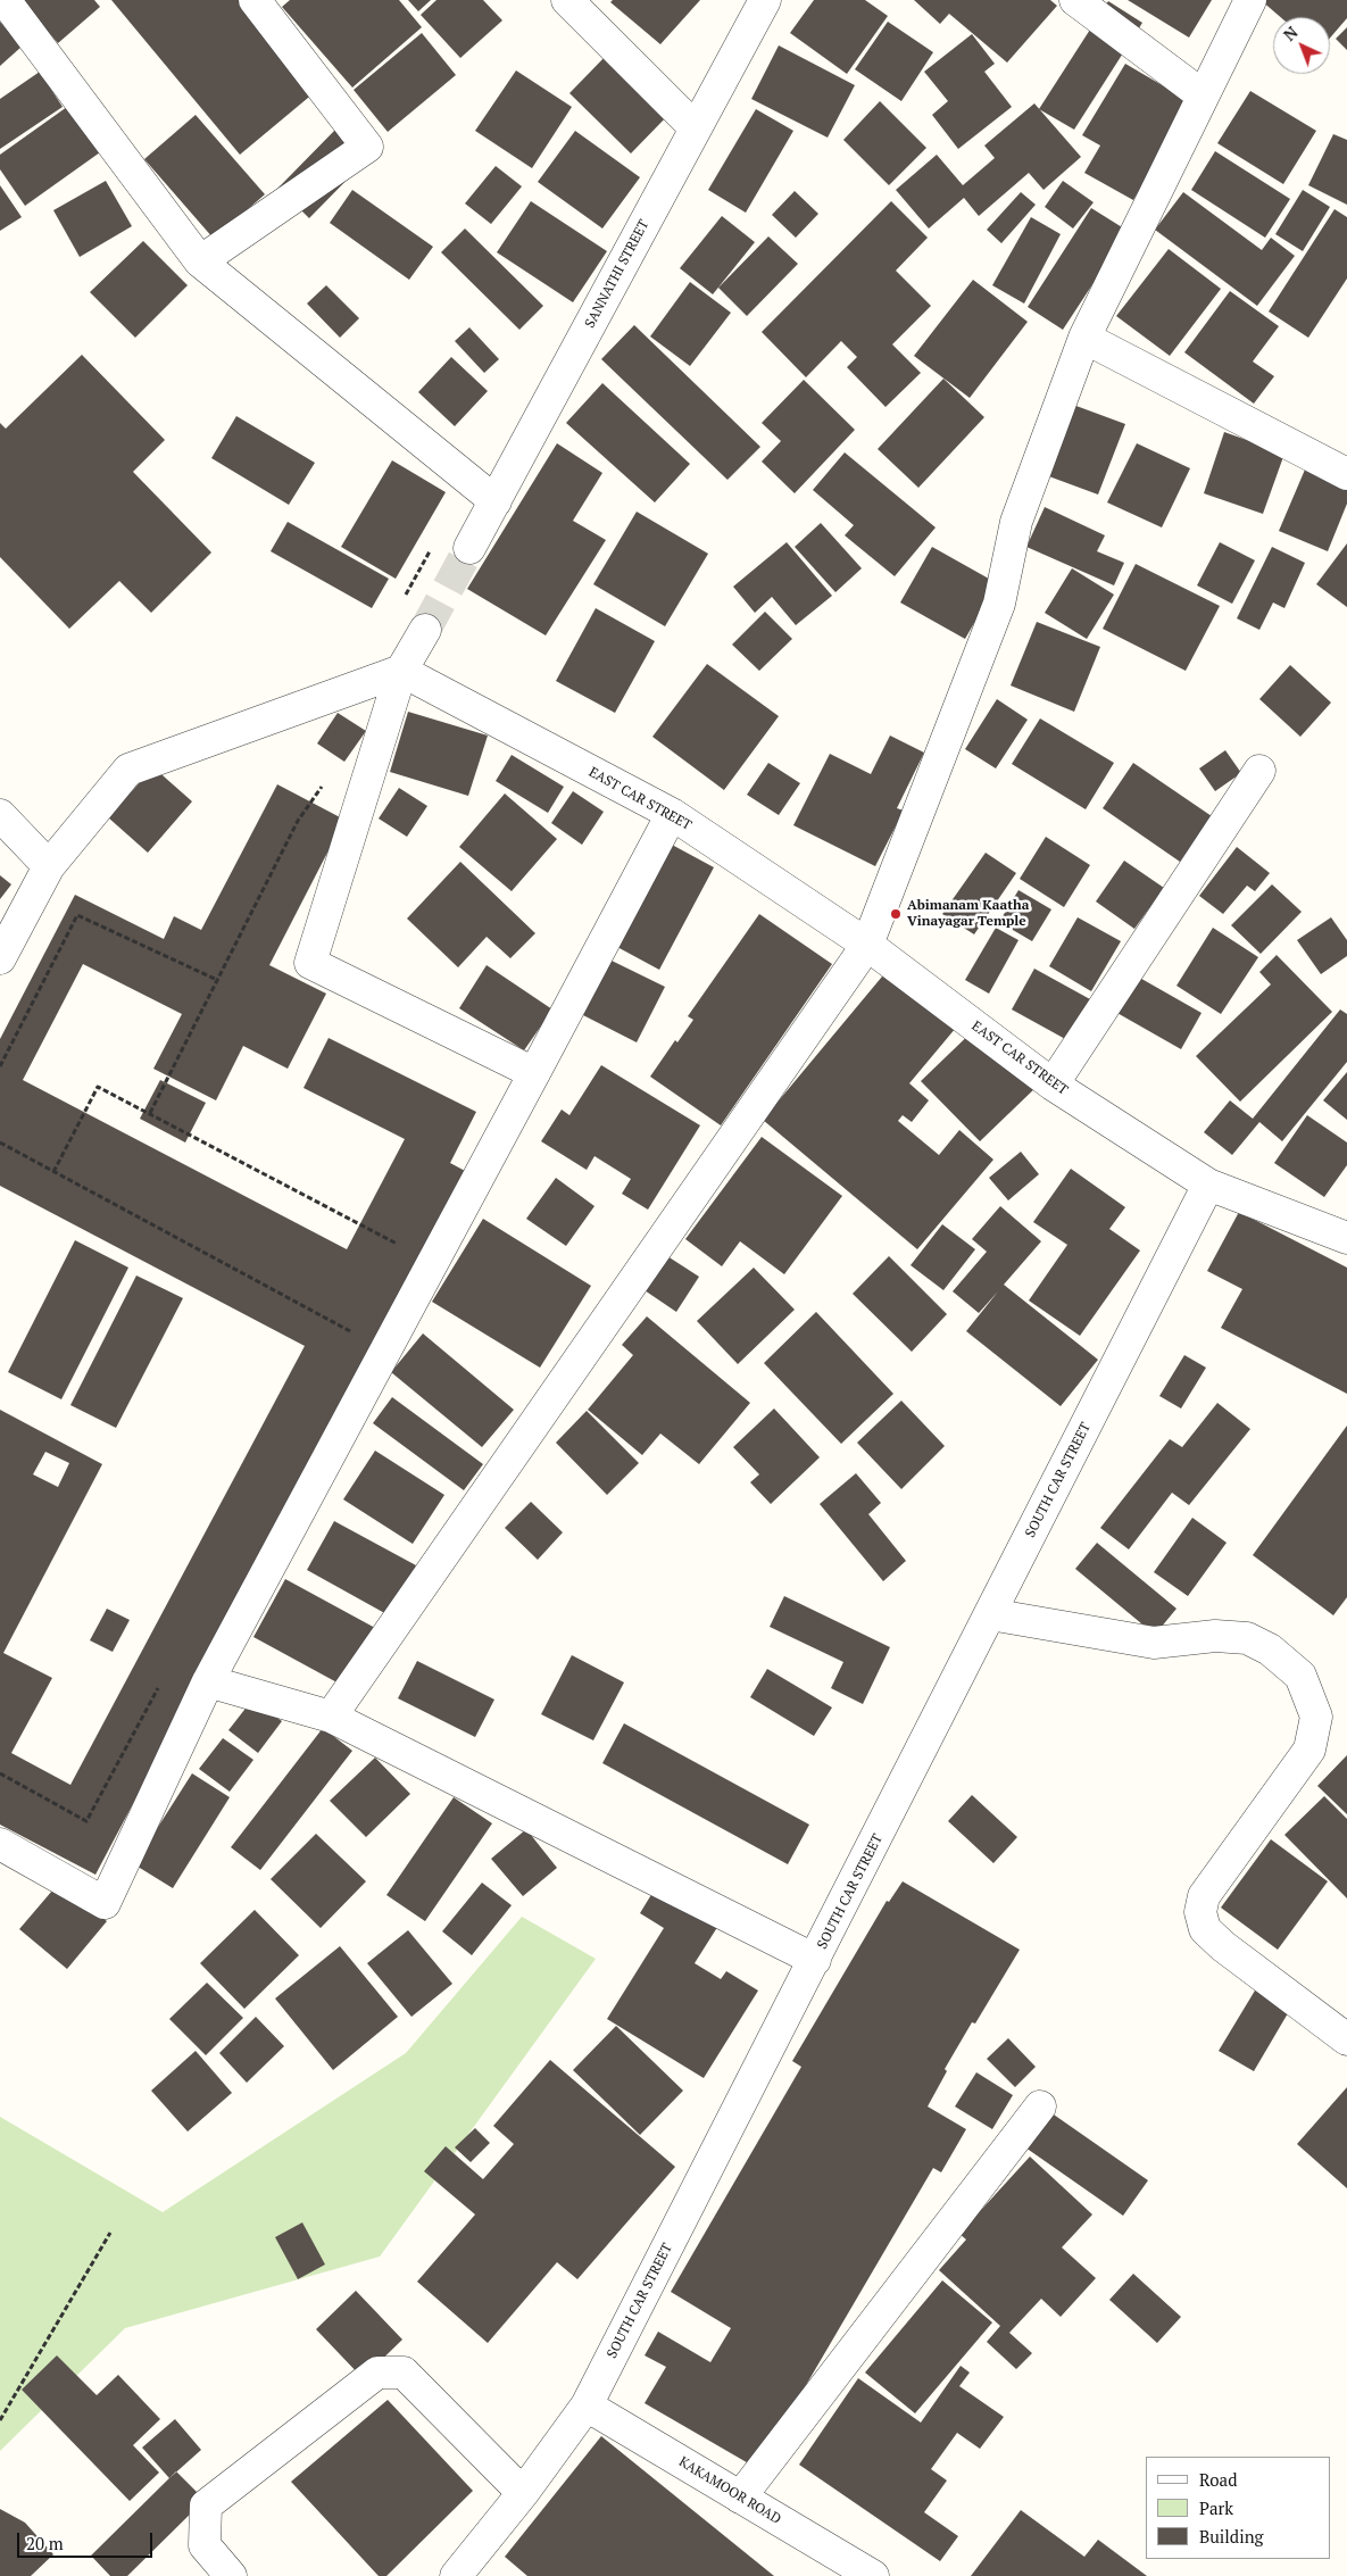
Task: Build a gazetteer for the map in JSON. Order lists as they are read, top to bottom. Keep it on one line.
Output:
{"streets":{"street":["SANNATHI STREET","EAST CAR STREET","SOUTH CAR STREET","KAKAMOOR ROAD"]},"crossings":[["EAST CAR STREET","SOUTH CAR STREET"],["SOUTH CAR STREET","KAKAMOOR ROAD"]],"places":["Abimanam Kaatha Vinayagar Temple"],"legend":["Road","Park","Building"],"scale_bar":"20 m","north":"top left"}
